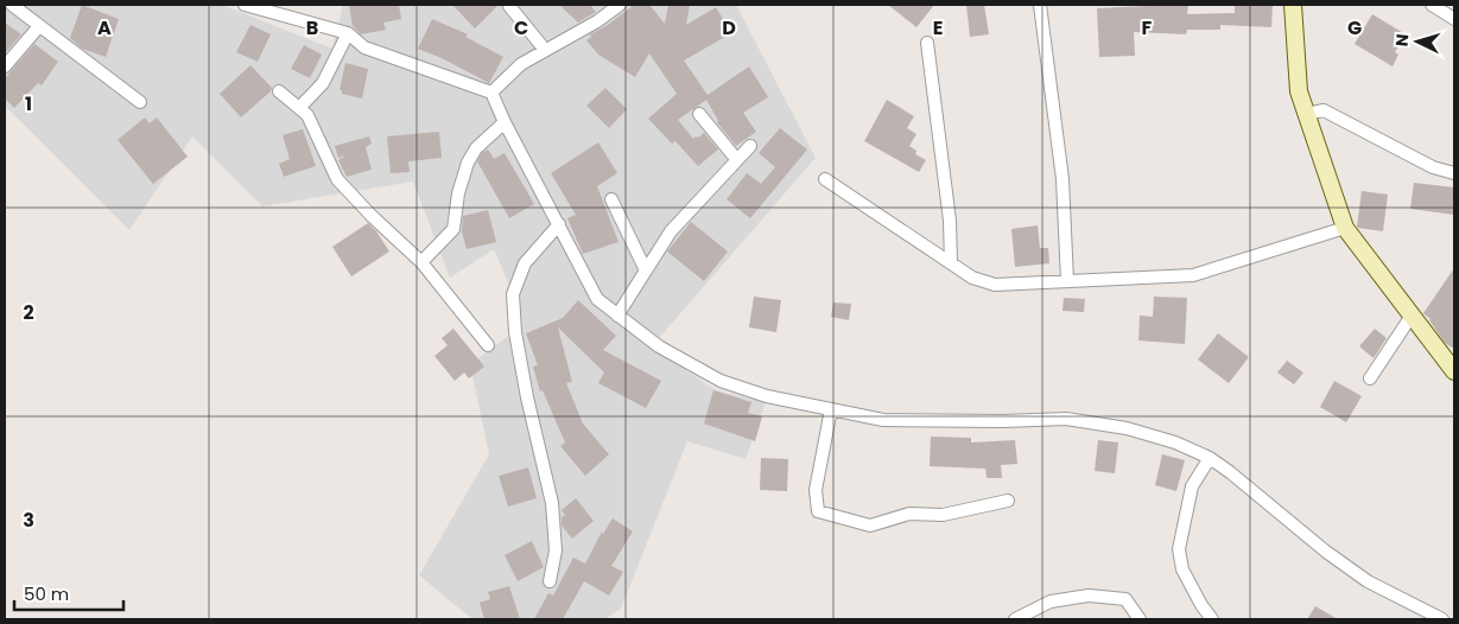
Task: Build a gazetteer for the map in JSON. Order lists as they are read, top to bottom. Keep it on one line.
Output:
{"scale_bar":"50 m","north":"left","grid":{"columns":["A","B","C","D","E","F","G"],"rows":["1","2","3"]}}
